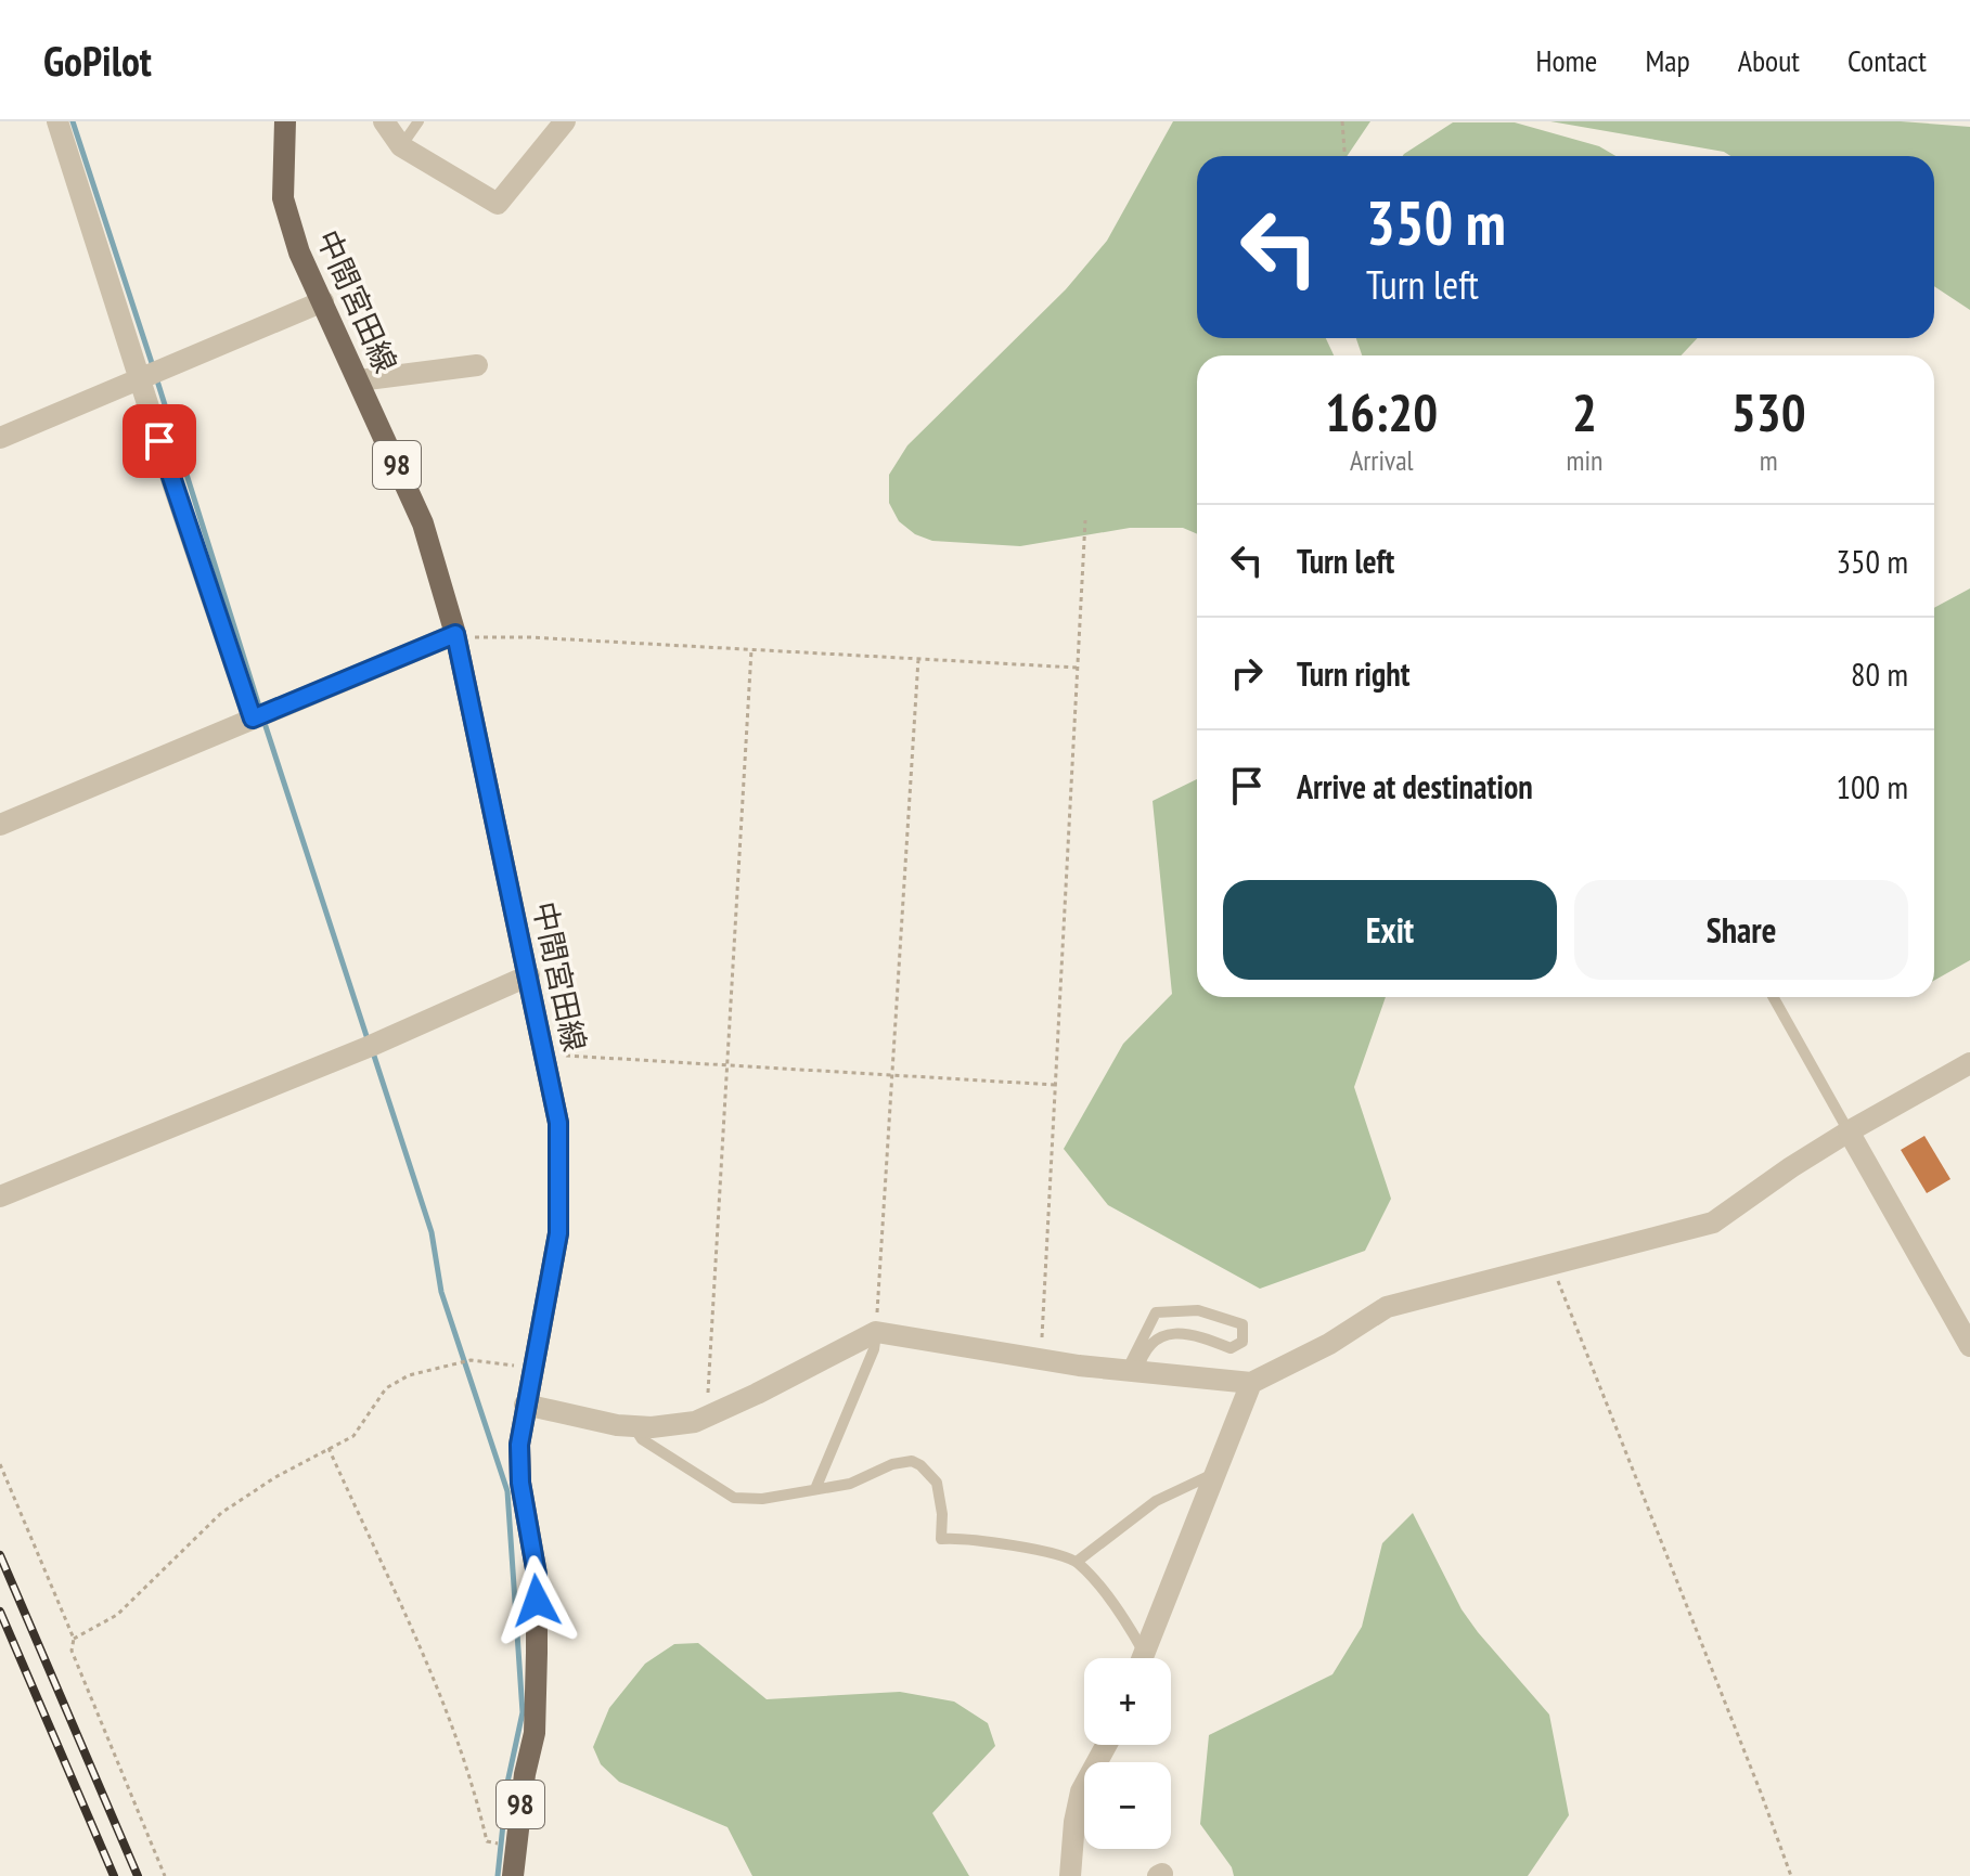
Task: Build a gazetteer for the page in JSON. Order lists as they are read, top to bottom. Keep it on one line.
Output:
{"streets":{"main road":["中間宮田線","98"]},"page":{"header":"GoPilot","nav":["Home","Map","About","Contact"],"turn":["350 m","Turn left"],"eta":["16:20","Arrival","2","min","530","m"],"list":[{"name":"Turn left","value":"350 m"},{"name":"Turn right","value":"80 m"},{"name":"Arrive at destination","value":"100 m"}],"buttons":["Exit","Share"],"map_buttons":["+","−"]}}
